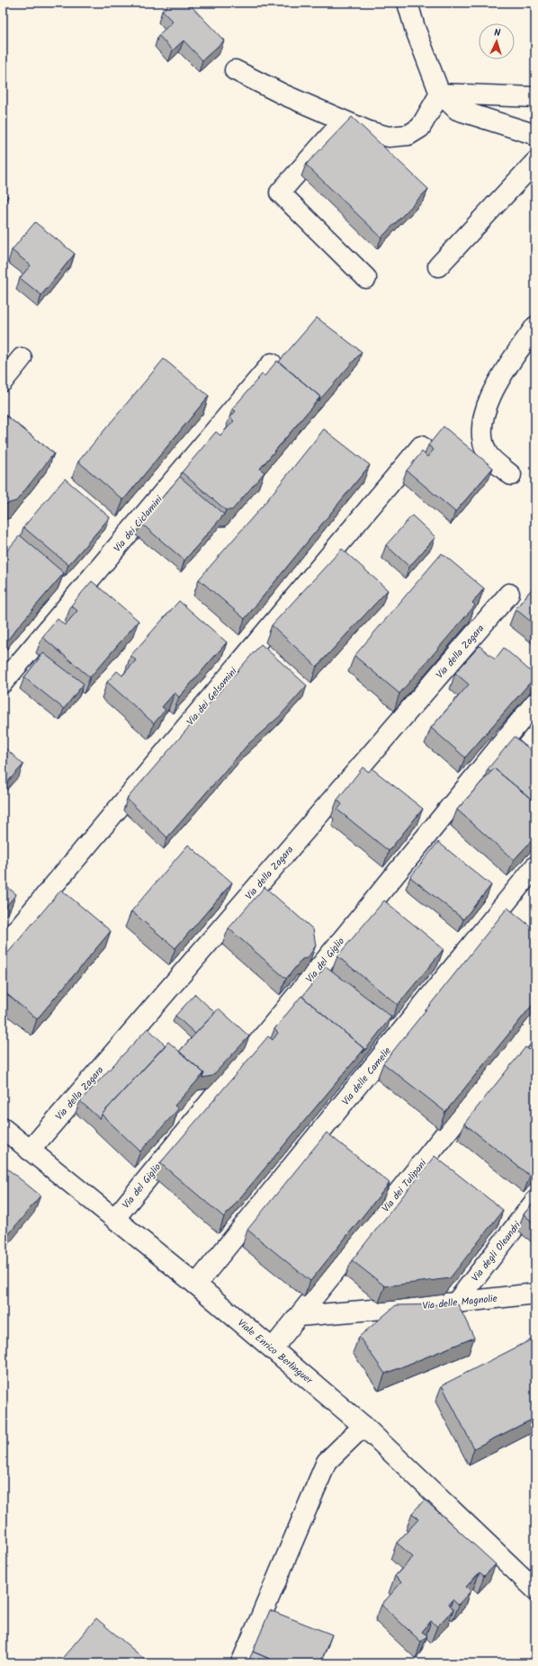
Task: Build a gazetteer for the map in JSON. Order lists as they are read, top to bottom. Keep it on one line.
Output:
{"streets":{"street":["Via dei Ciclamini","Via della Zagara","Via dei Gelsomini","Via del Giglio","Via delle Camelie","Via dei Tulipani","Via degli Oleandri","Via delle Magnolie","Viale Enrico Berlinguer"]},"crossings":[["Via della Zagara","Viale Enrico Berlinguer"],["Via del Giglio","Viale Enrico Berlinguer"],["Via delle Camelie","Viale Enrico Berlinguer"],["Via dei Tulipani","Via delle Magnolie"],["Via dei Tulipani","Viale Enrico Berlinguer"],["Via degli Oleandri","Via delle Magnolie"]],"north":"top"}
